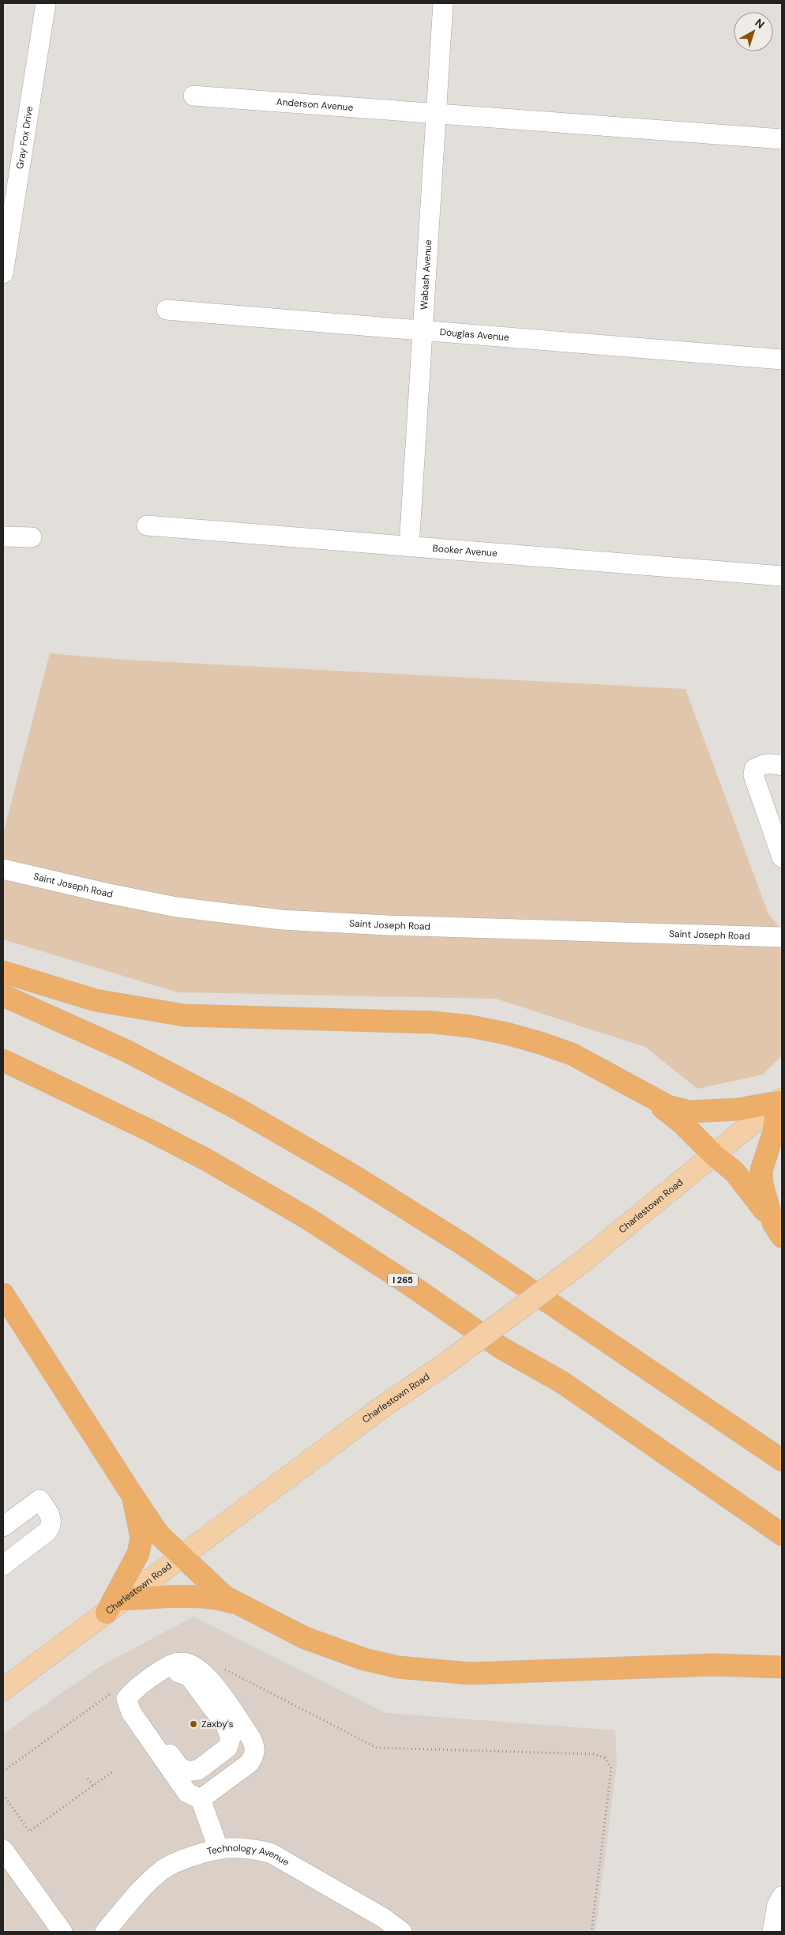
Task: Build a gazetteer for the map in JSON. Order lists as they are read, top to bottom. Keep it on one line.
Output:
{"streets":{"highway":["I 265"],"main road":["Charlestown Road"],"street":["Anderson Avenue","Gray Fox Drive","Wabash Avenue","Douglas Avenue","Booker Avenue","Saint Joseph Road","Technology Avenue"]},"crossings":[["Anderson Avenue","Wabash Avenue"],["Wabash Avenue","Douglas Avenue"],["Wabash Avenue","Booker Avenue"]],"places":["Zaxby's"],"north":"top right"}
